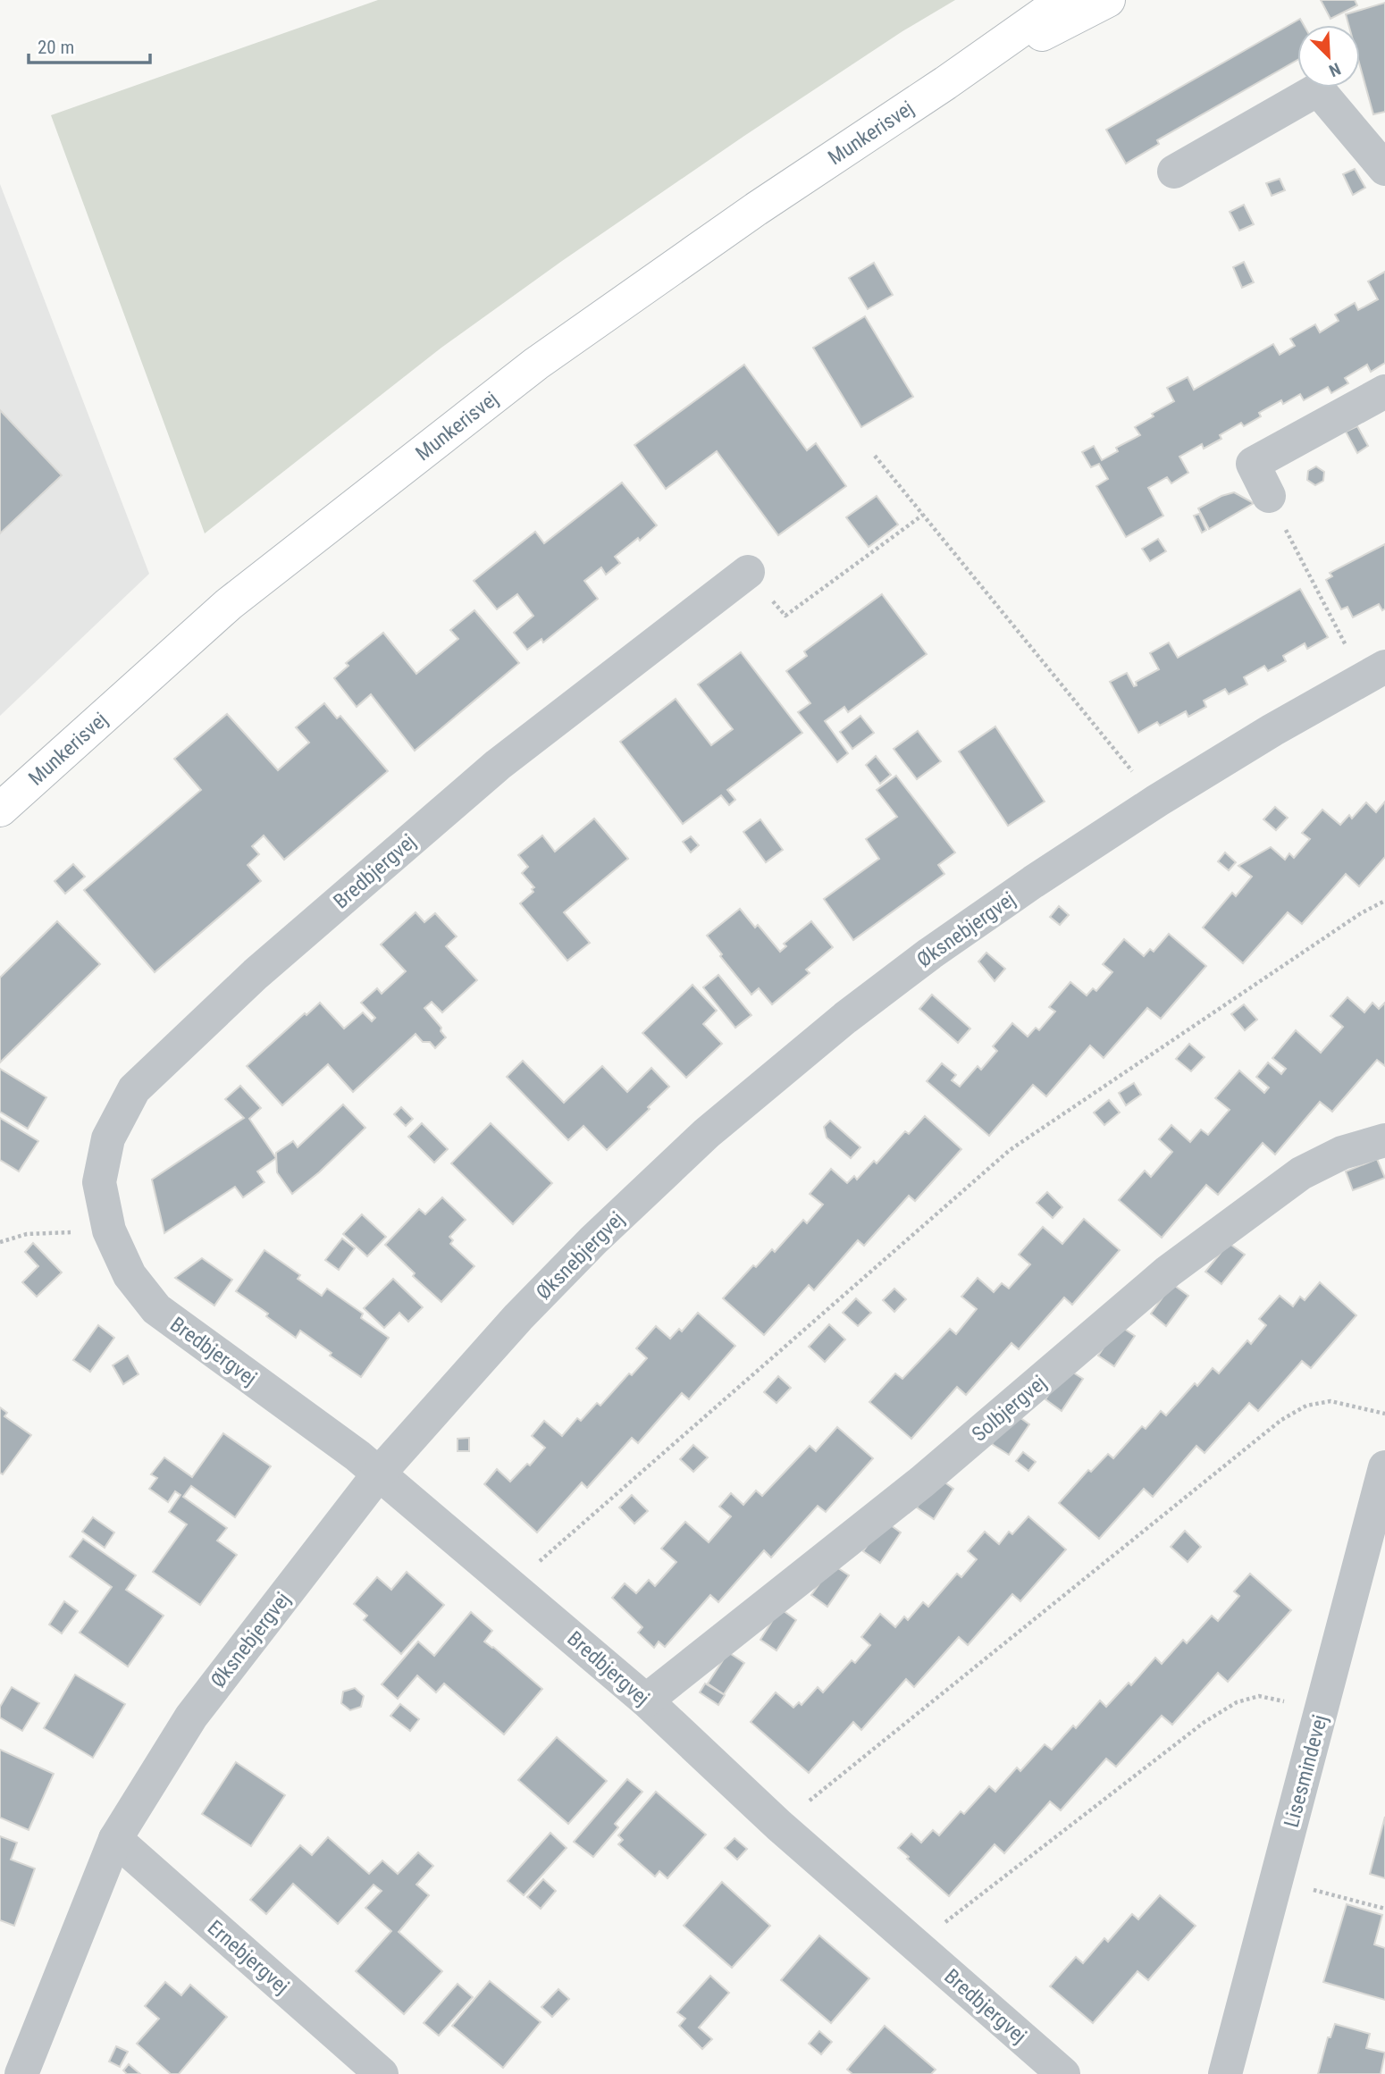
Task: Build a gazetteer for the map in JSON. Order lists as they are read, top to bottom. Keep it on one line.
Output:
{"streets":{"main road":["Munkerisvej"],"street":["Bredbjergvej","Øksnebjergvej","Solbjergvej","Lisesmindevej","Ernebjergvej"]},"crossings":[["Bredbjergvej","Øksnebjergvej"],["Bredbjergvej","Solbjergvej"],["Øksnebjergvej","Ernebjergvej"]],"scale_bar":"20 m","north":"bottom right"}
